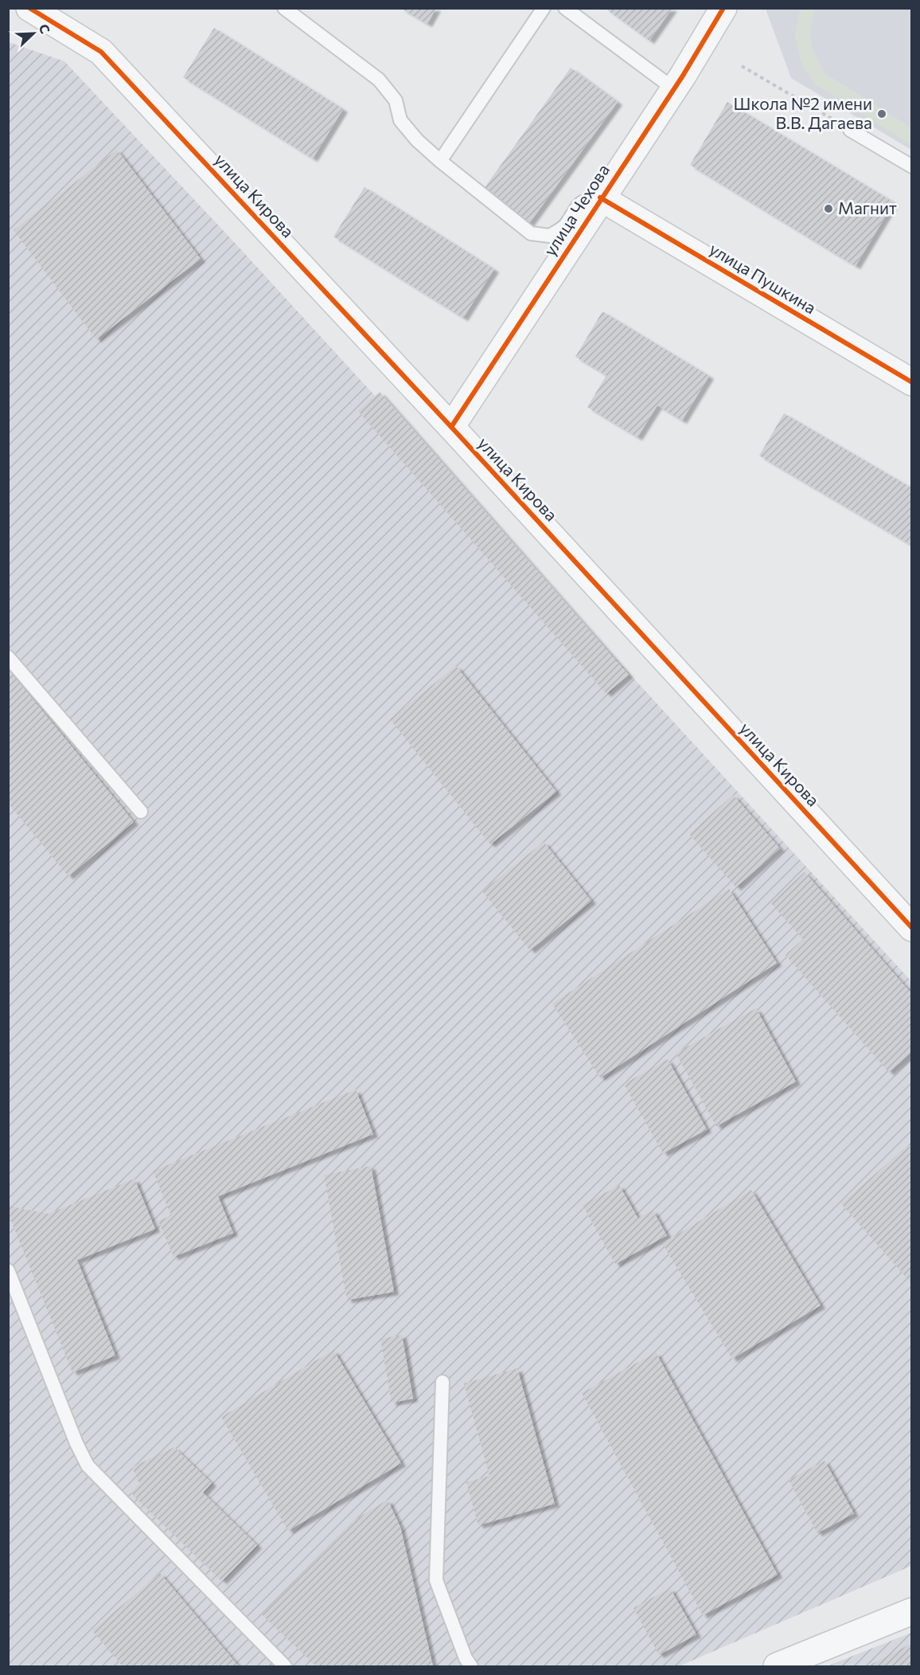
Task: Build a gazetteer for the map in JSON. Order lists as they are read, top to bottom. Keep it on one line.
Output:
{"streets":{"street":["улица Кирова","улица Чехова","улица Пушкина"]},"crossings":[["улица Кирова","улица Чехова"],["улица Чехова","улица Пушкина"]],"places":["Школа №2 имени В.В. Дагаева","Магнит"],"north":"top right"}
